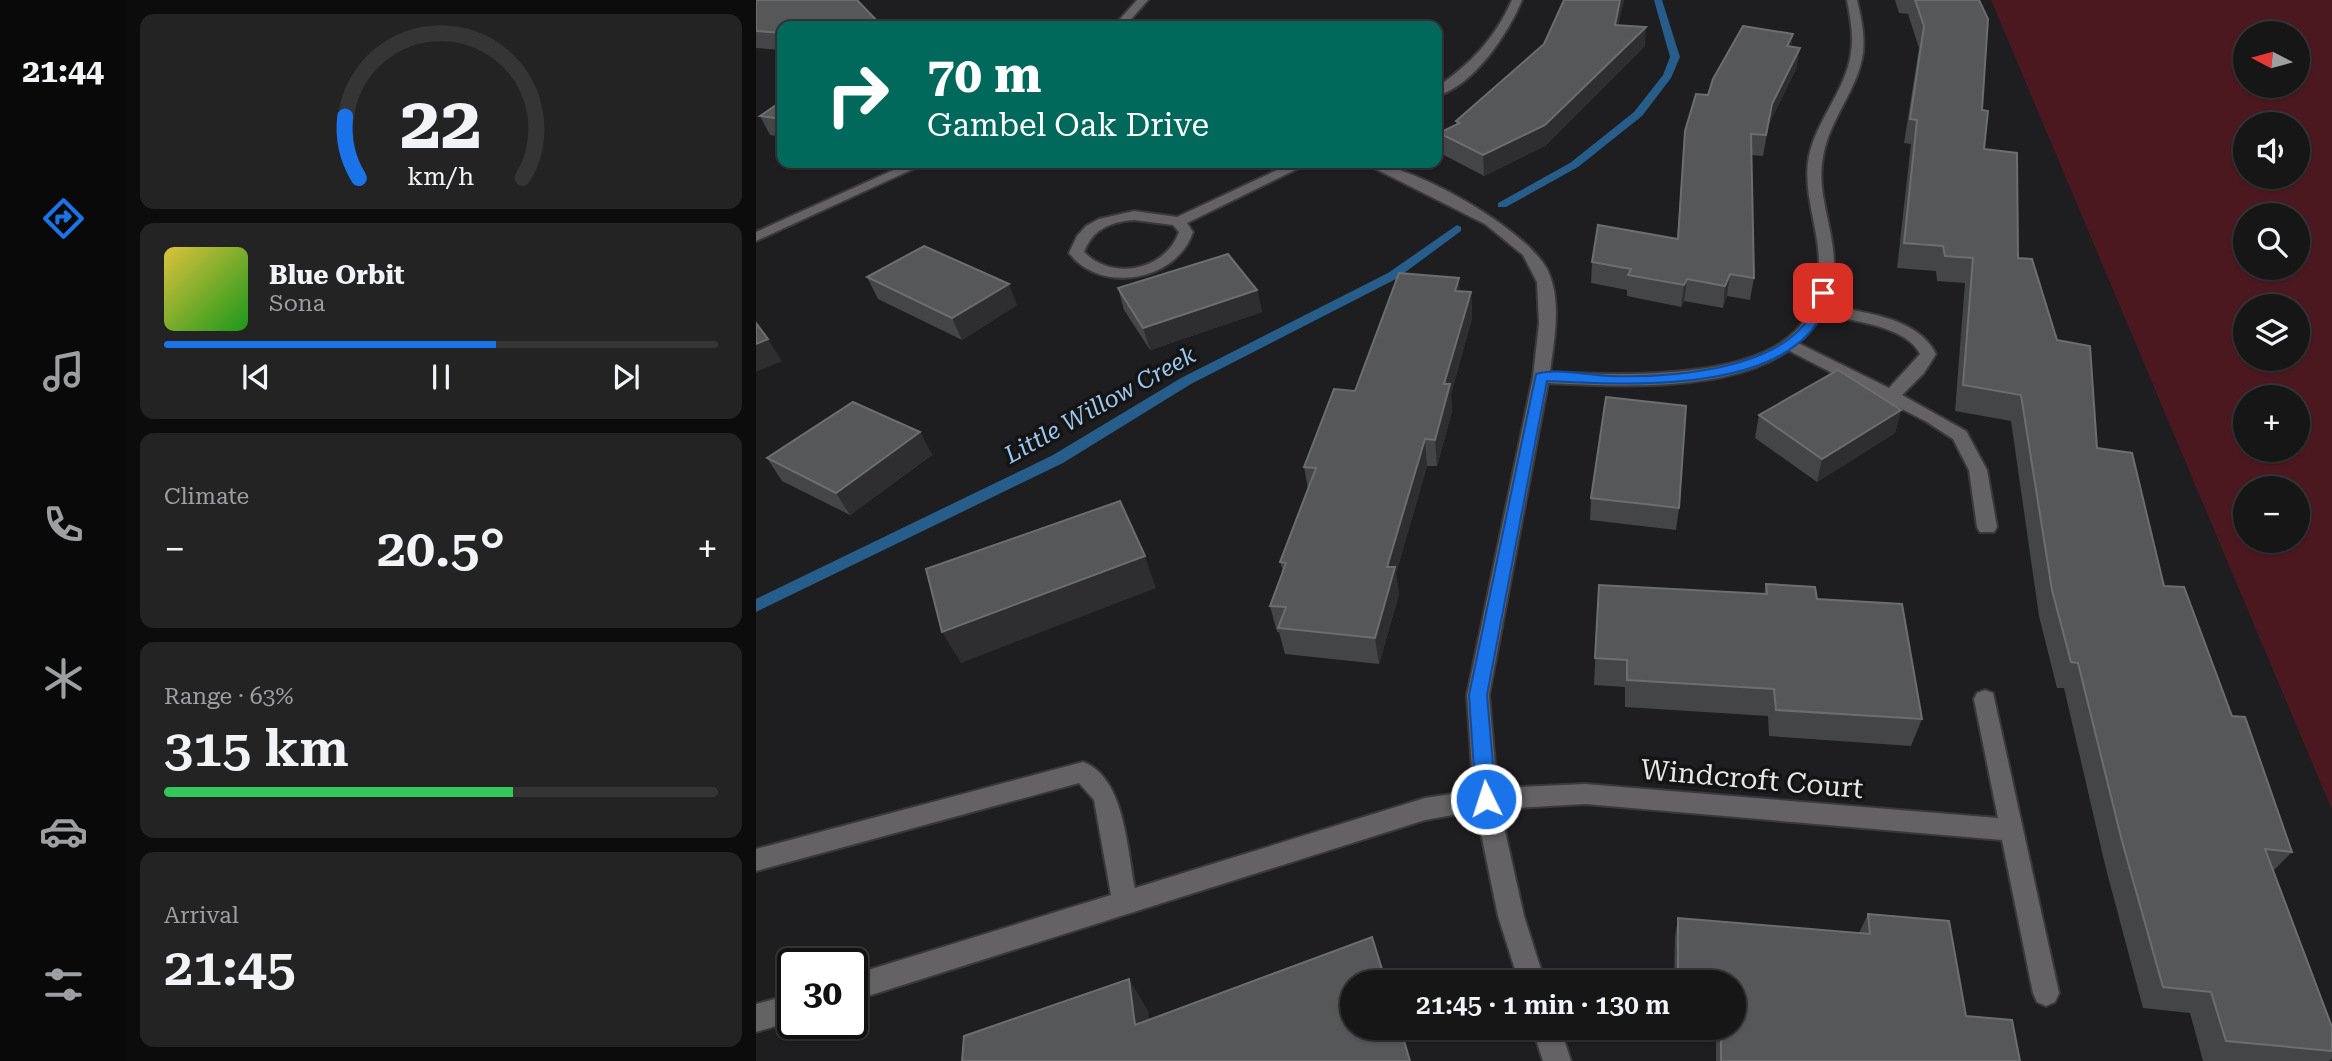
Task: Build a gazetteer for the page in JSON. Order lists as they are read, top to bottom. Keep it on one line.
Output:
{"streets":{"street":["Windcroft Court"]},"water":["Little Willow Creek"],"north":"left","page":{"tabs":"21:44","map_buttons":["+","−"],"turn":["70 m","Gambel Oak Drive"],"song":["Blue Orbit","Sona"],"tile":["Climate",["Range · 63%","315 km"],["Arrival","21:45"]],"heat":["−","20.5°","+"],"limit":"30","trip":"21:45 · 1 min · 130 m","gauge":["22","km/h"]}}
